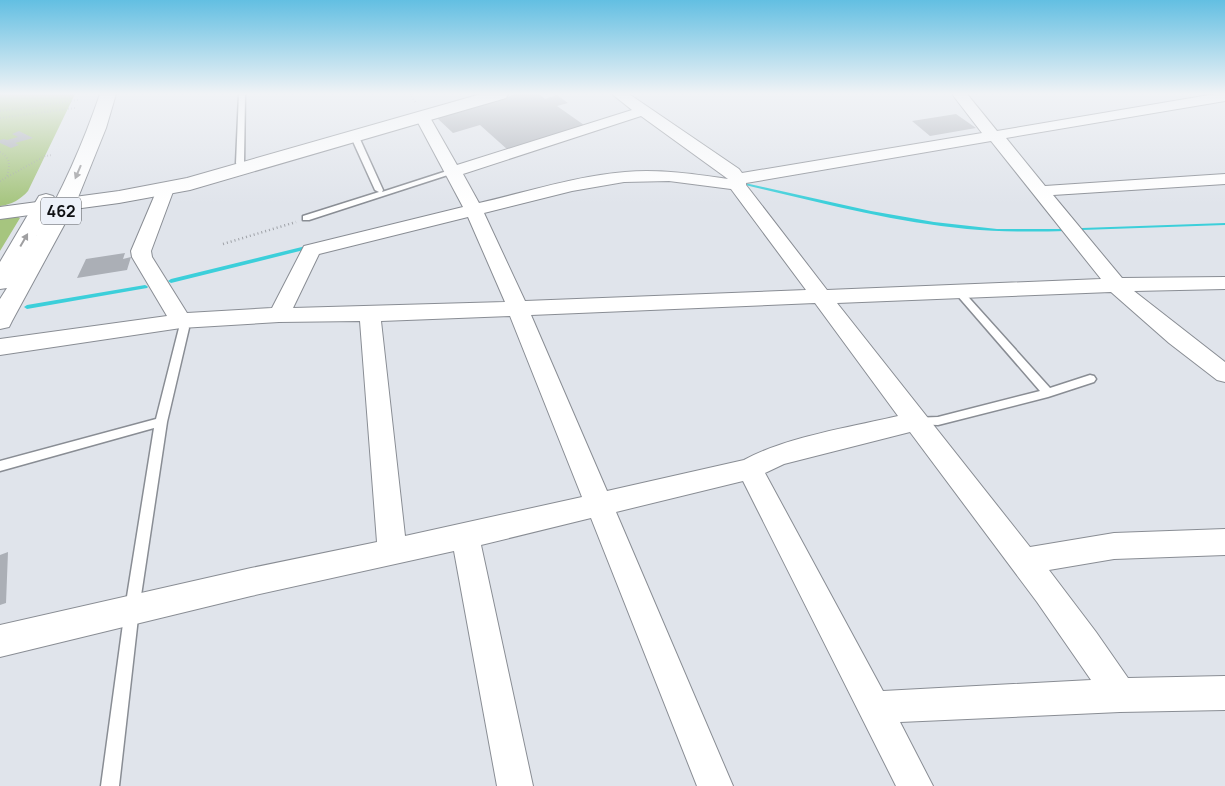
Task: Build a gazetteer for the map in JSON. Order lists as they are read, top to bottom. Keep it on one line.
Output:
{"streets":{"main road":["462"]}}
